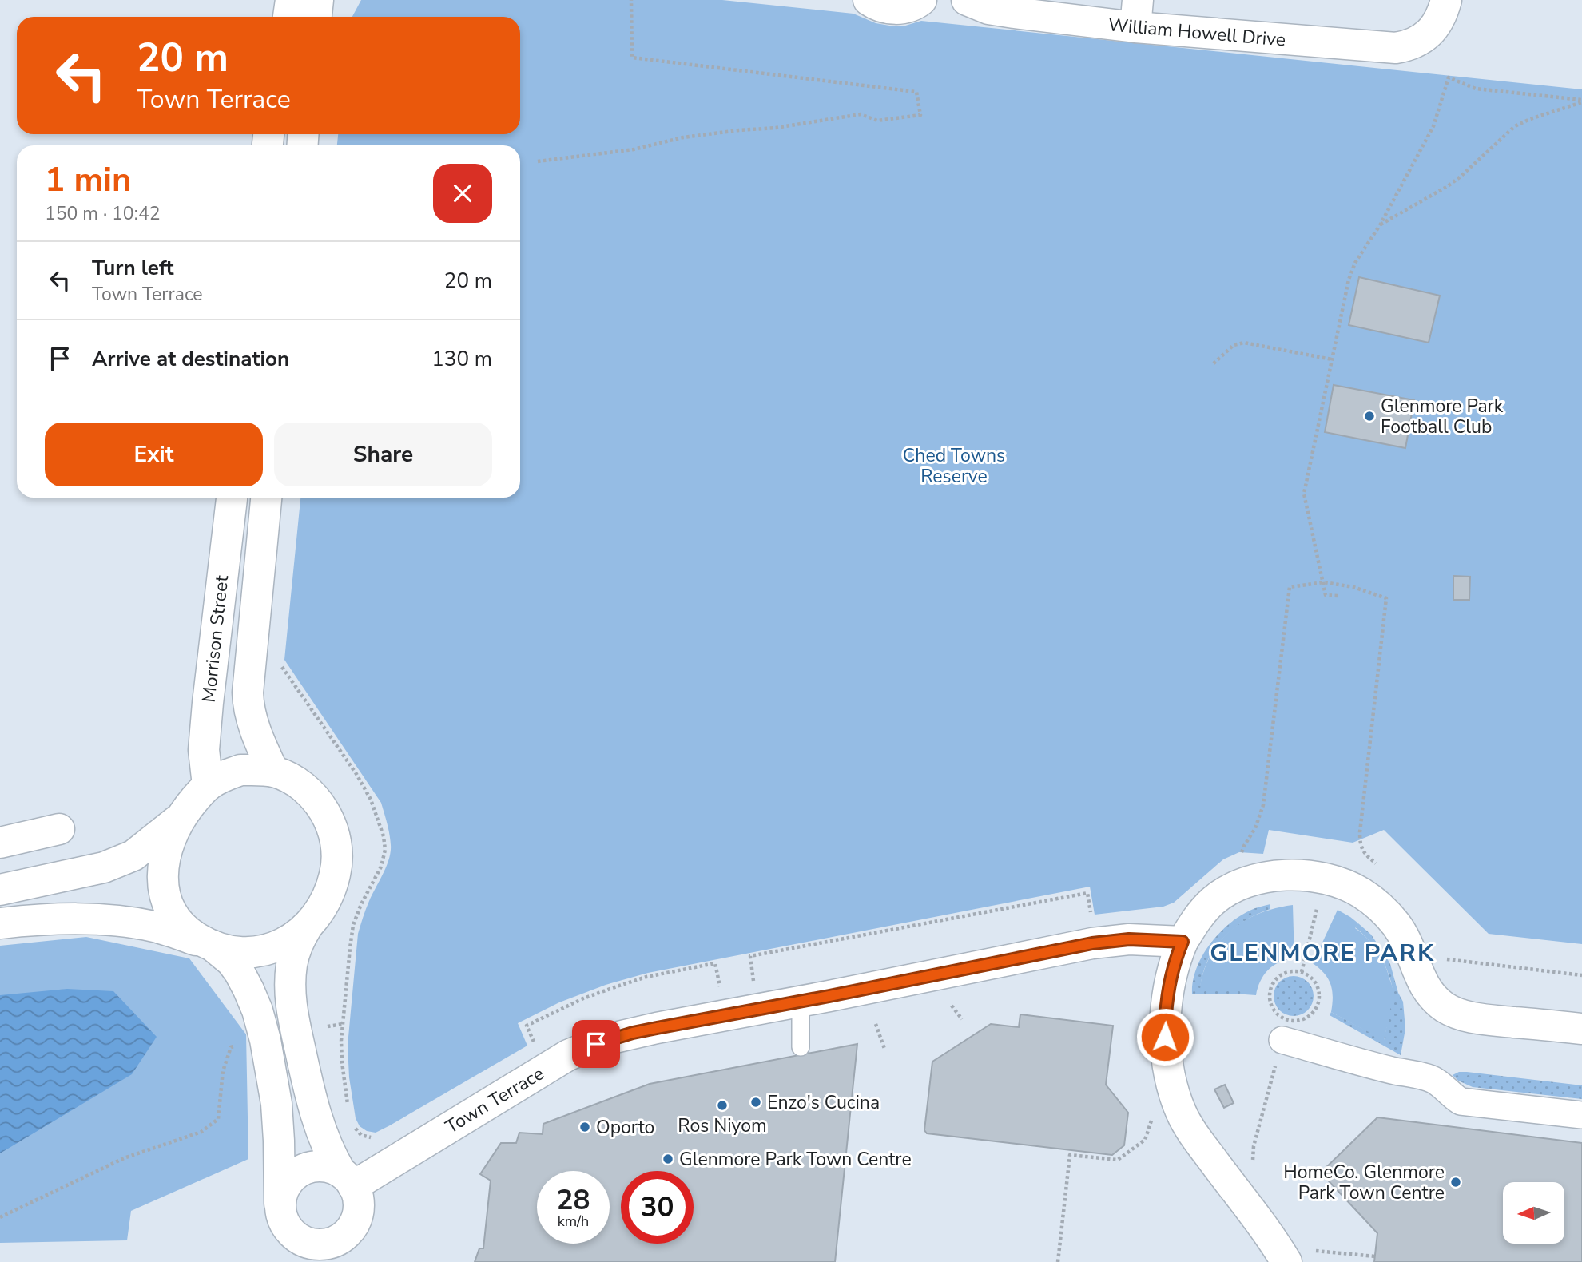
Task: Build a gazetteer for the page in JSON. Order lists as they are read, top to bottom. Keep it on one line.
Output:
{"streets":{"street":["William Howell Drive","Morrison Street","Town Terrace"]},"districts":["GLENMORE PARK"],"parks":["Ched Towns Reserve"],"places":["Glenmore Park Football Club","Enzo's Cucina","Ros Niyom","Oporto","Glenmore Park Town Centre","HomeCo. Glenmore Park Town Centre"],"north":"left","page":{"turn":["20 m","Town Terrace"],"heading":["1 min","150 m · 10:42"],"list":[{"name":"Turn left","note":"Town Terrace","value":"20 m"},{"name":"Arrive at destination","value":"130 m"}],"buttons":["Exit","Share"],"speed":"28 km/h","limit":"30"}}
